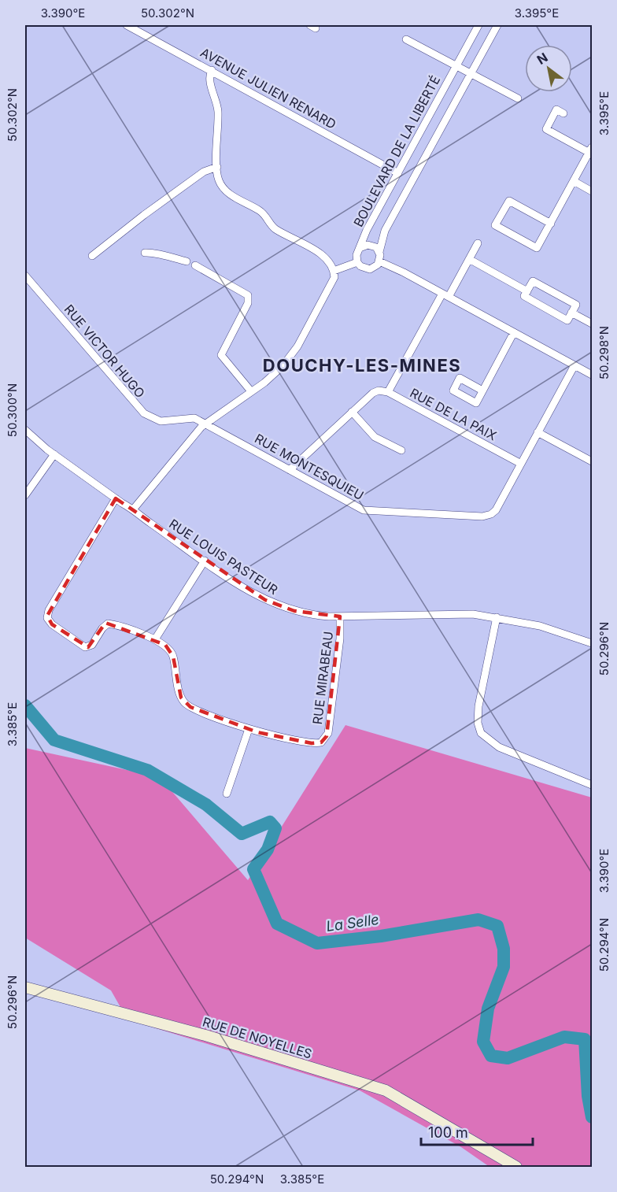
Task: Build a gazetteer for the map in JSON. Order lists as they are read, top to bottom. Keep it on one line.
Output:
{"streets":{"street":["AVENUE JULIEN RENARD","BOULEVARD DE LA LIBERTÉ","RUE VICTOR HUGO","RUE DE LA PAIX","RUE MONTESQUIEU","RUE LOUIS PASTEUR","RUE MIRABEAU","RUE DE NOYELLES"]},"crossings":[["AVENUE JULIEN RENARD","BOULEVARD DE LA LIBERTÉ"],["RUE VICTOR HUGO","RUE MONTESQUIEU"],["RUE DE LA PAIX","RUE MONTESQUIEU"],["RUE LOUIS PASTEUR","RUE MIRABEAU"]],"districts":["DOUCHY-LES-MINES"],"water":["La Selle"],"scale_bar":"100 m","north":"top left","coordinates":["3.390°E","50.302°N","3.395°E","50.298°N","50.300°N","50.296°N","3.385°E","50.294°N"]}
